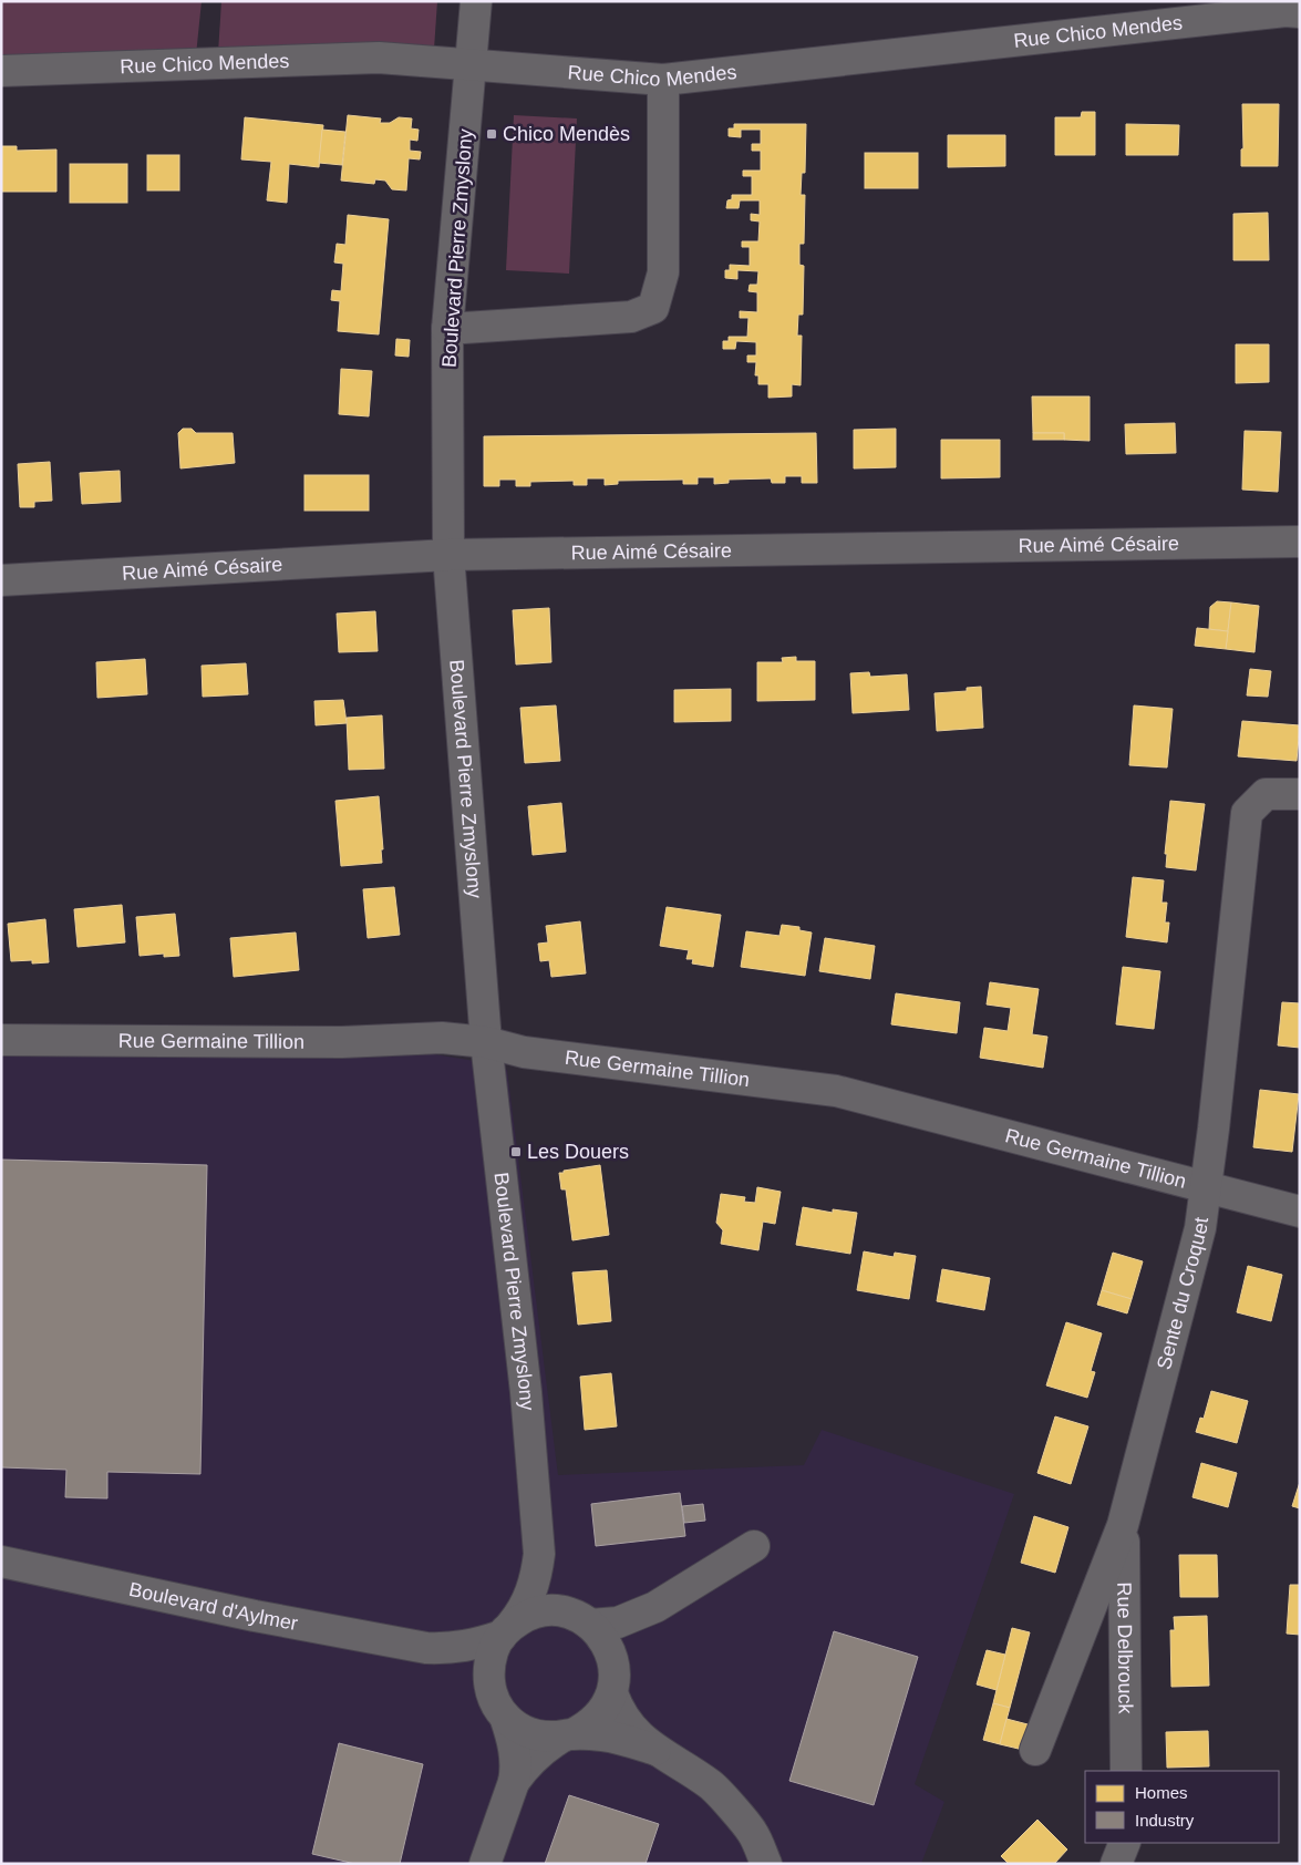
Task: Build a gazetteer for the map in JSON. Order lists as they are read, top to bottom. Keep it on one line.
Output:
{"streets":{"street":["Rue Chico Mendes","Boulevard Pierre Zmyslony","Rue Aimé Césaire","Rue Germaine Tillion","Sente du Croquet","Boulevard d'Aylmer","Rue Delbrouck"]},"crossings":[["Rue Chico Mendes","Boulevard Pierre Zmyslony"],["Boulevard Pierre Zmyslony","Rue Aimé Césaire"],["Boulevard Pierre Zmyslony","Rue Germaine Tillion"],["Boulevard Pierre Zmyslony","Boulevard d'Aylmer"],["Rue Germaine Tillion","Sente du Croquet"],["Sente du Croquet","Rue Delbrouck"]],"places":{"transit":["Chico Mendès","Les Douers"]},"legend":["Homes","Industry"]}
